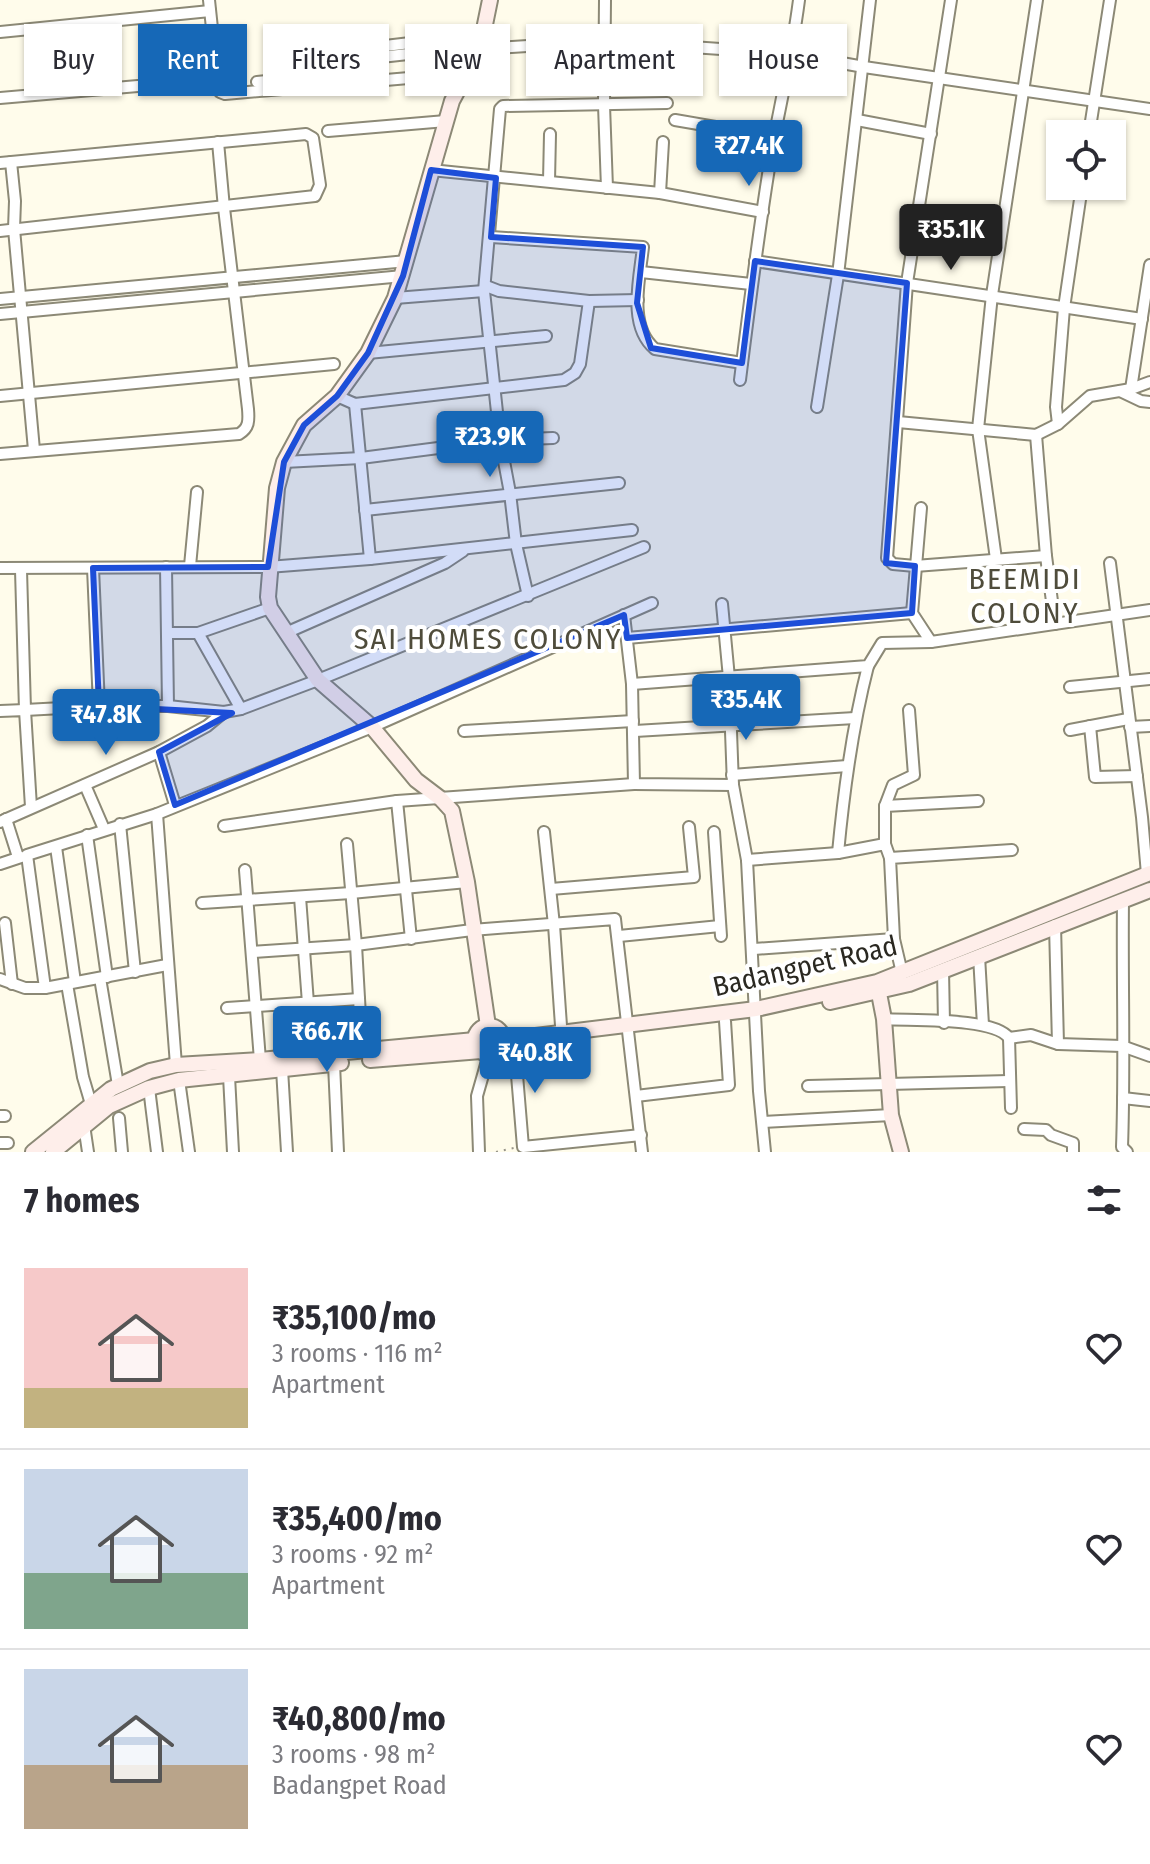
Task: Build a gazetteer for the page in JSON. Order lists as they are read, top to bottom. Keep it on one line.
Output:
{"streets":{"main road":["Badangpet Road"]},"districts":["BEEMIDI COLONY","SAI HOMES COLONY"],"page":{"chip":["Buy","Rent","Filters","New","Apartment","House"],"price":["₹27.4K","₹35.1K","₹23.9K","₹35.4K","₹47.8K","₹66.7K","₹40.8K"],"heading":"7 homes","list":[{"name":"₹35,100/mo","note":"3 rooms · 116 m² · Apartment"},{"name":"₹35,400/mo","note":"3 rooms · 92 m² · Apartment"},{"name":"₹40,800/mo","note":"3 rooms · 98 m² · Badangpet Road"}]}}
